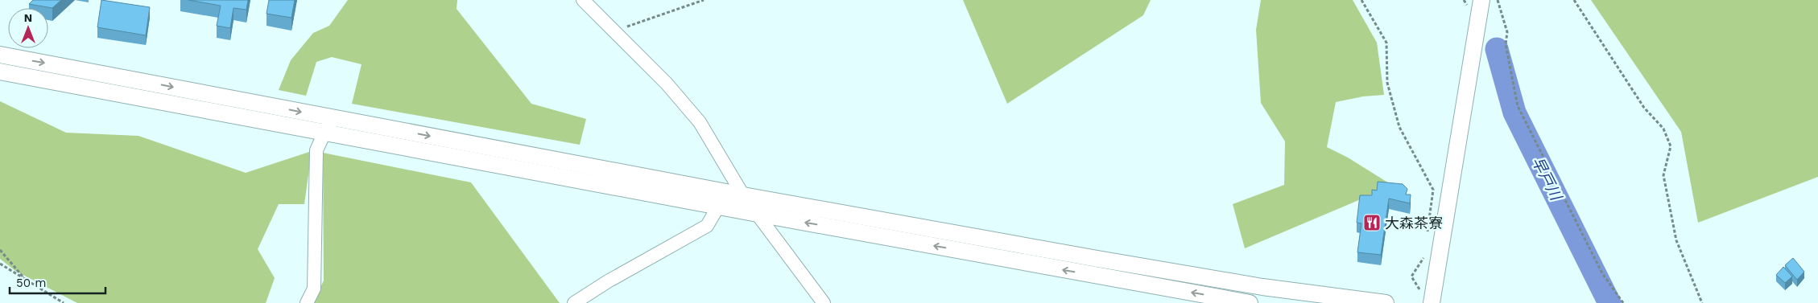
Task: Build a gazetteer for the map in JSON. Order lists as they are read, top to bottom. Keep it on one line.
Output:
{"water":["早戸川"],"places":{"restaurant":["大森茶寮"]},"scale_bar":"50 m","north":"top"}
